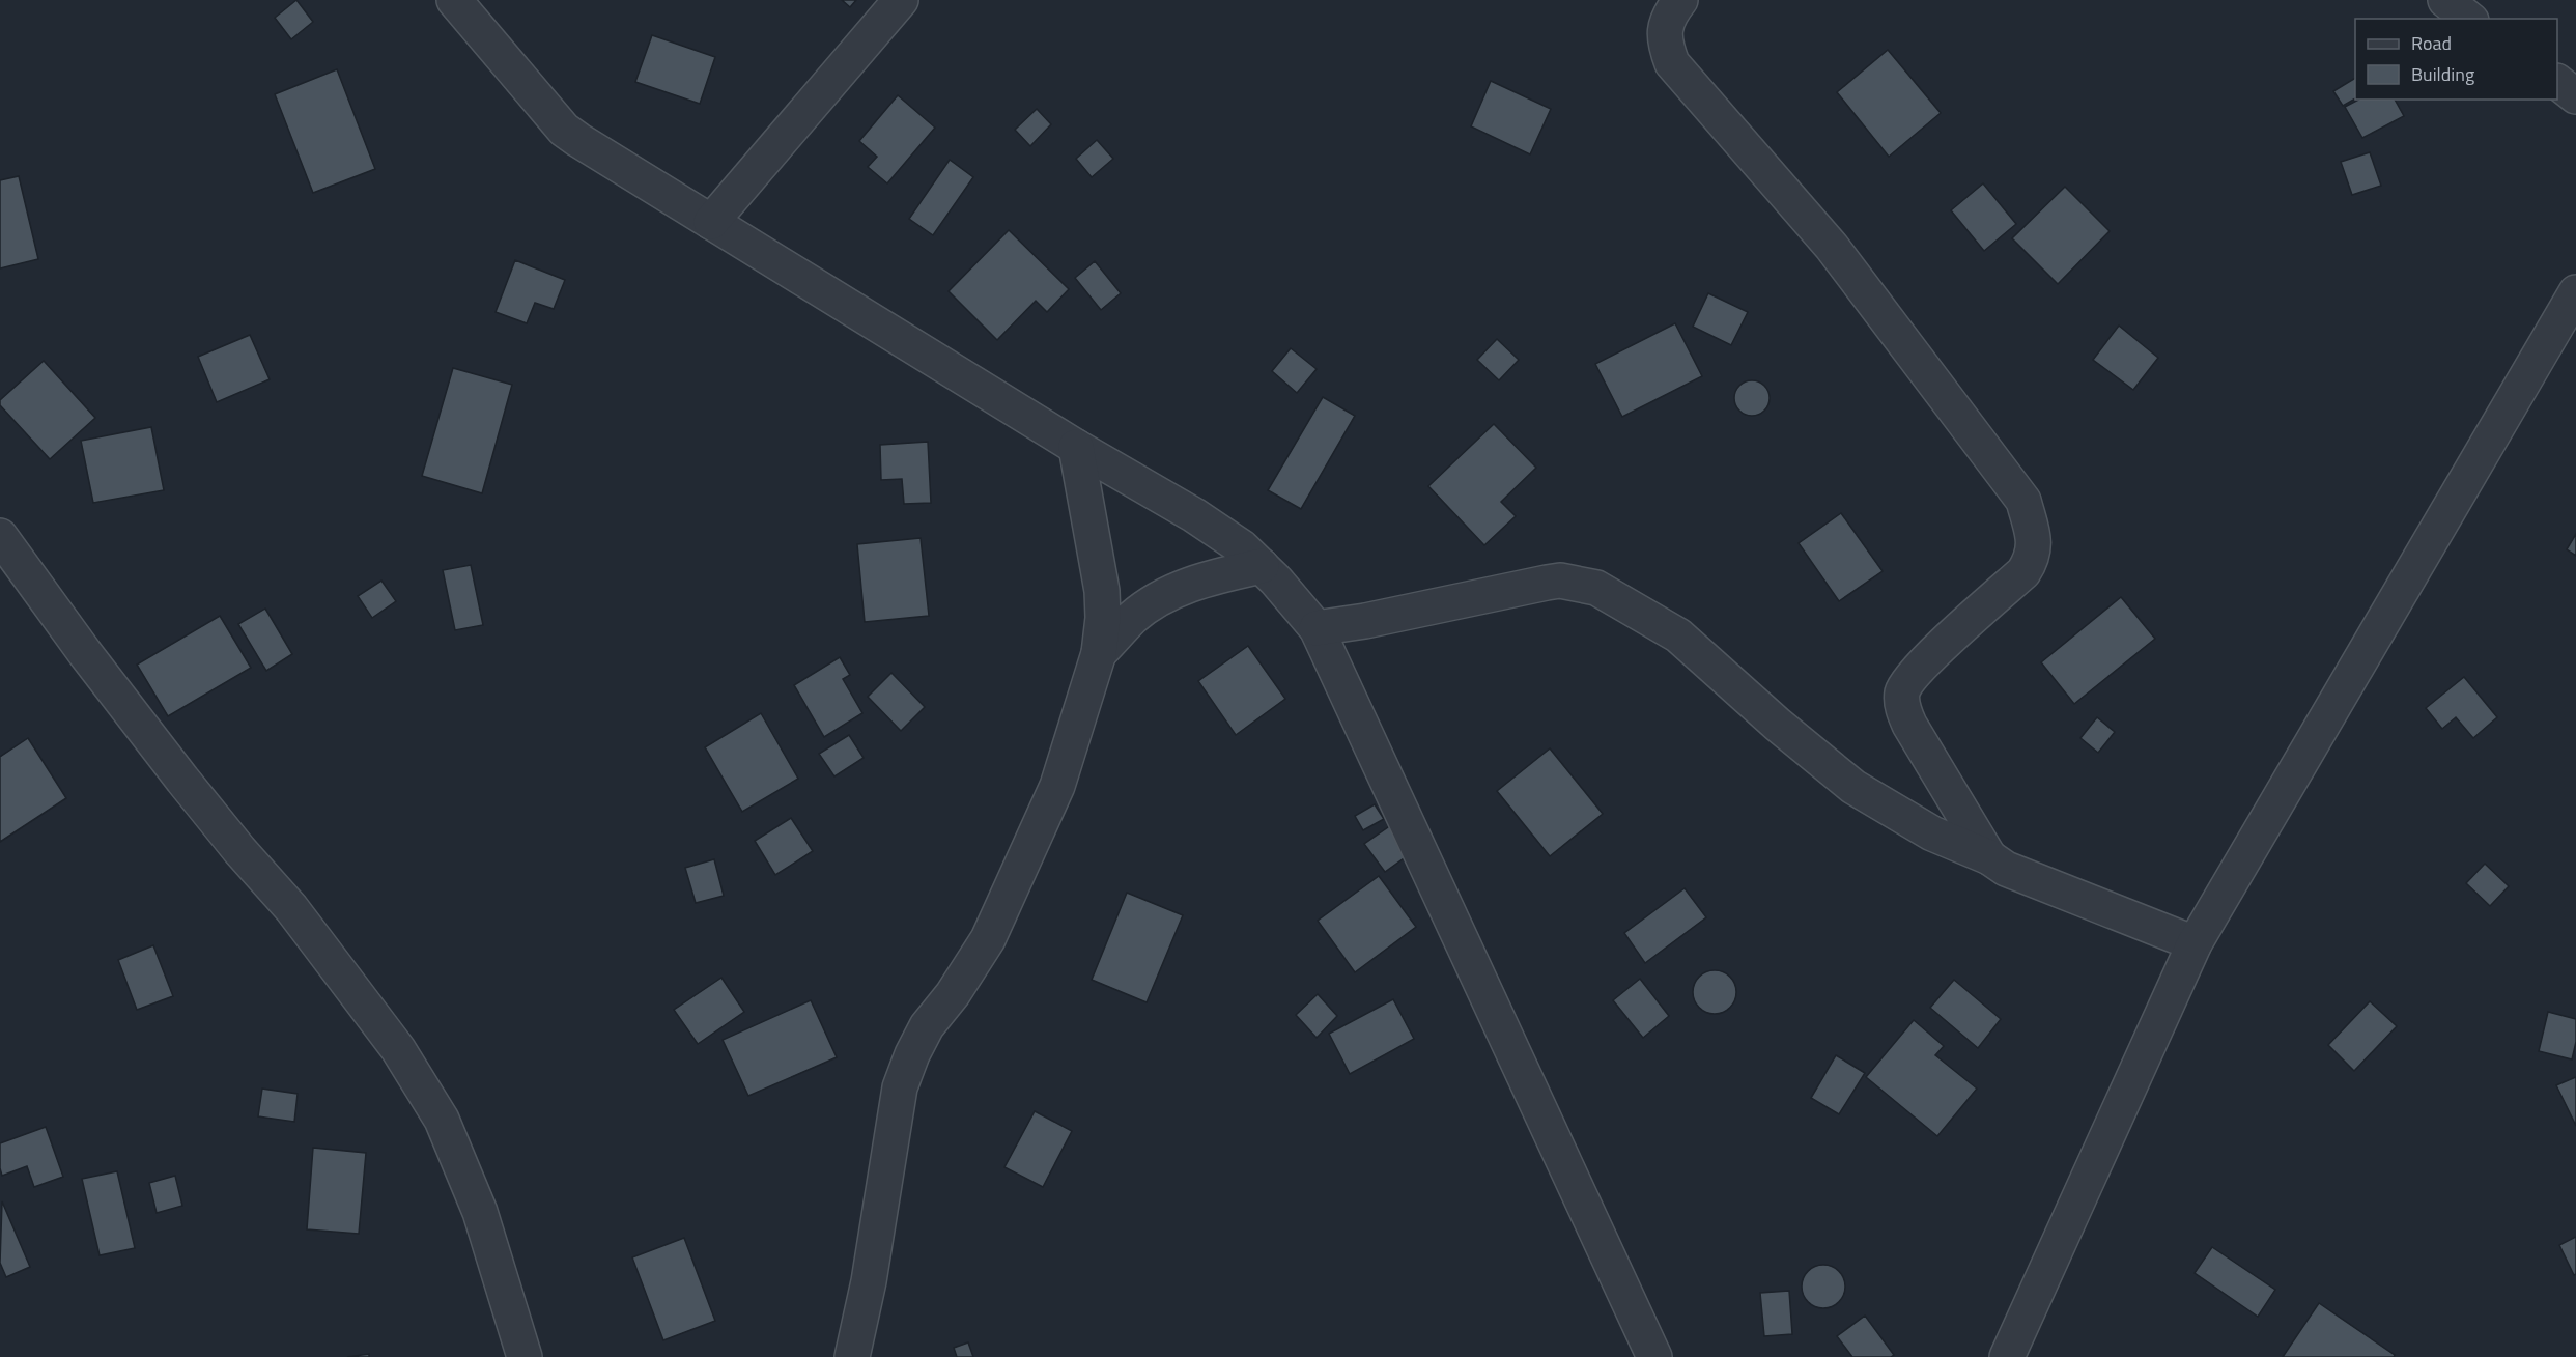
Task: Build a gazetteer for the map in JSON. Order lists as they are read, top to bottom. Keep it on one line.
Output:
{"legend":["Road","Building"]}
